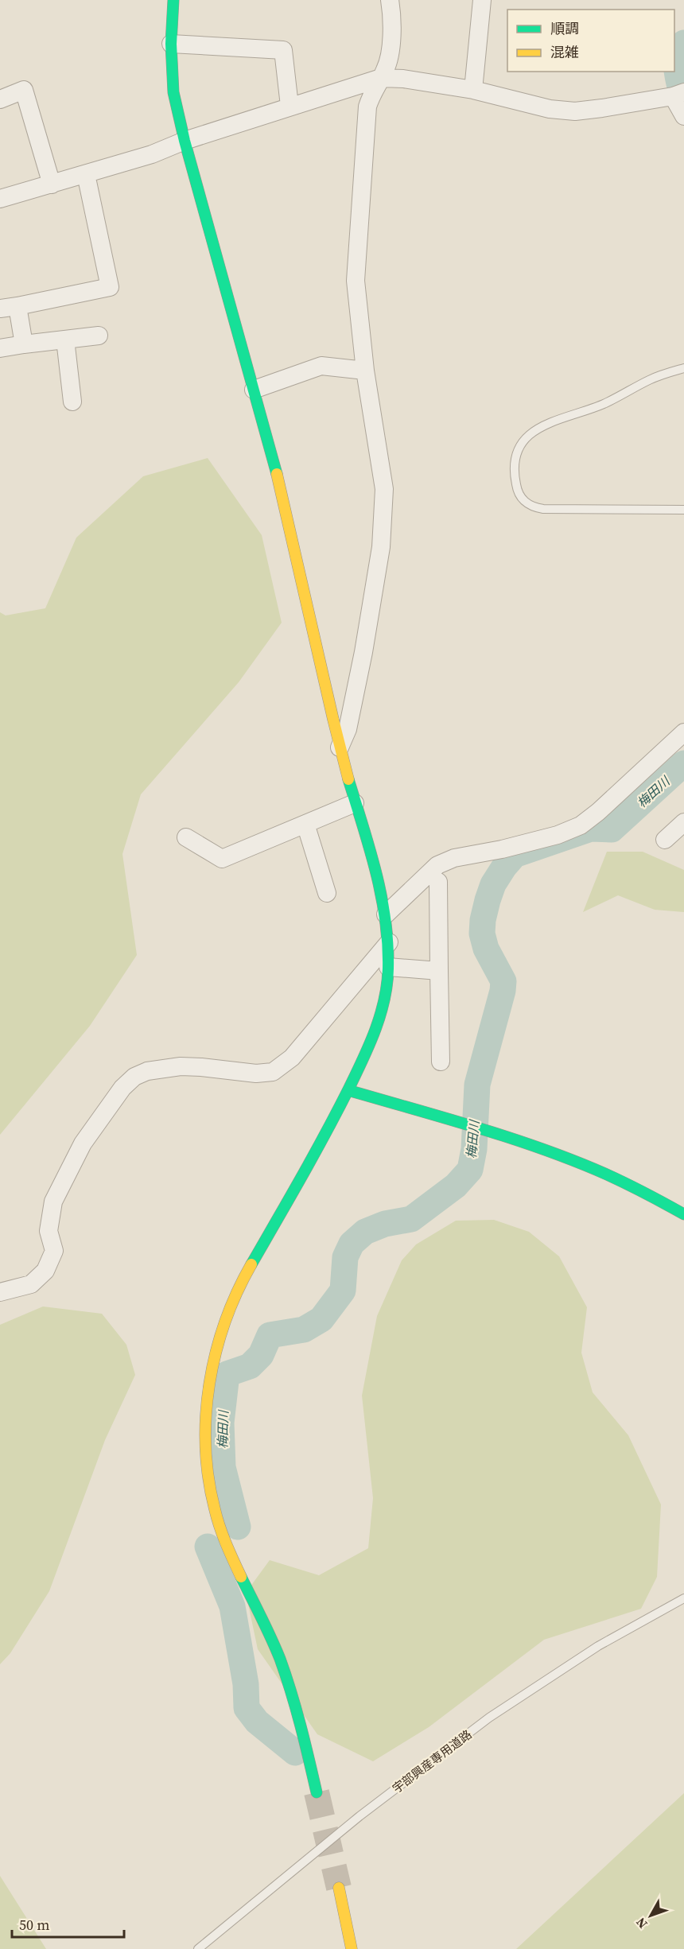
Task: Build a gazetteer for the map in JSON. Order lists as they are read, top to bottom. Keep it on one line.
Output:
{"streets":{"lane":["宇部興産専用道路"]},"water":["梅田川"],"legend":["順調","混雑"],"scale_bar":"50 m","north":"bottom left"}
